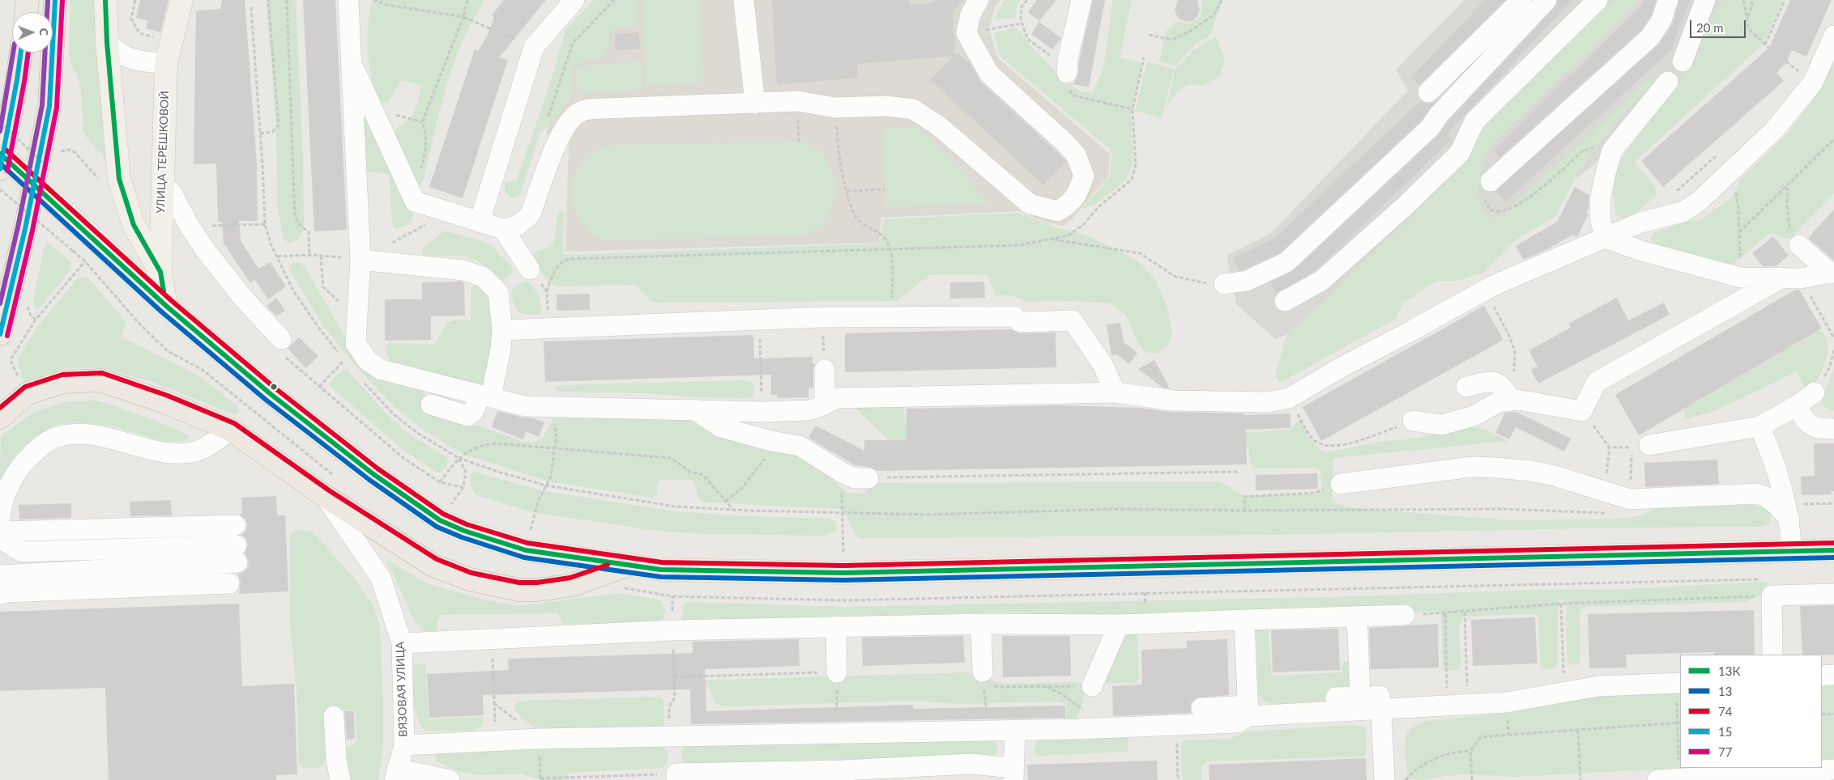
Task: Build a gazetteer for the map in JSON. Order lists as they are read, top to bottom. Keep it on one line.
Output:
{"streets":{"main road":["УЛИЦА ТЕРЕШКОВОЙ"],"street":["ВЯЗОВАЯ УЛИЦА"]},"lines":["transit line 13К","transit line 15","transit line 77","transit line 74","transit line 13"],"legend":["13К","13","74","15","77"],"scale_bar":"20 m","north":"right"}
